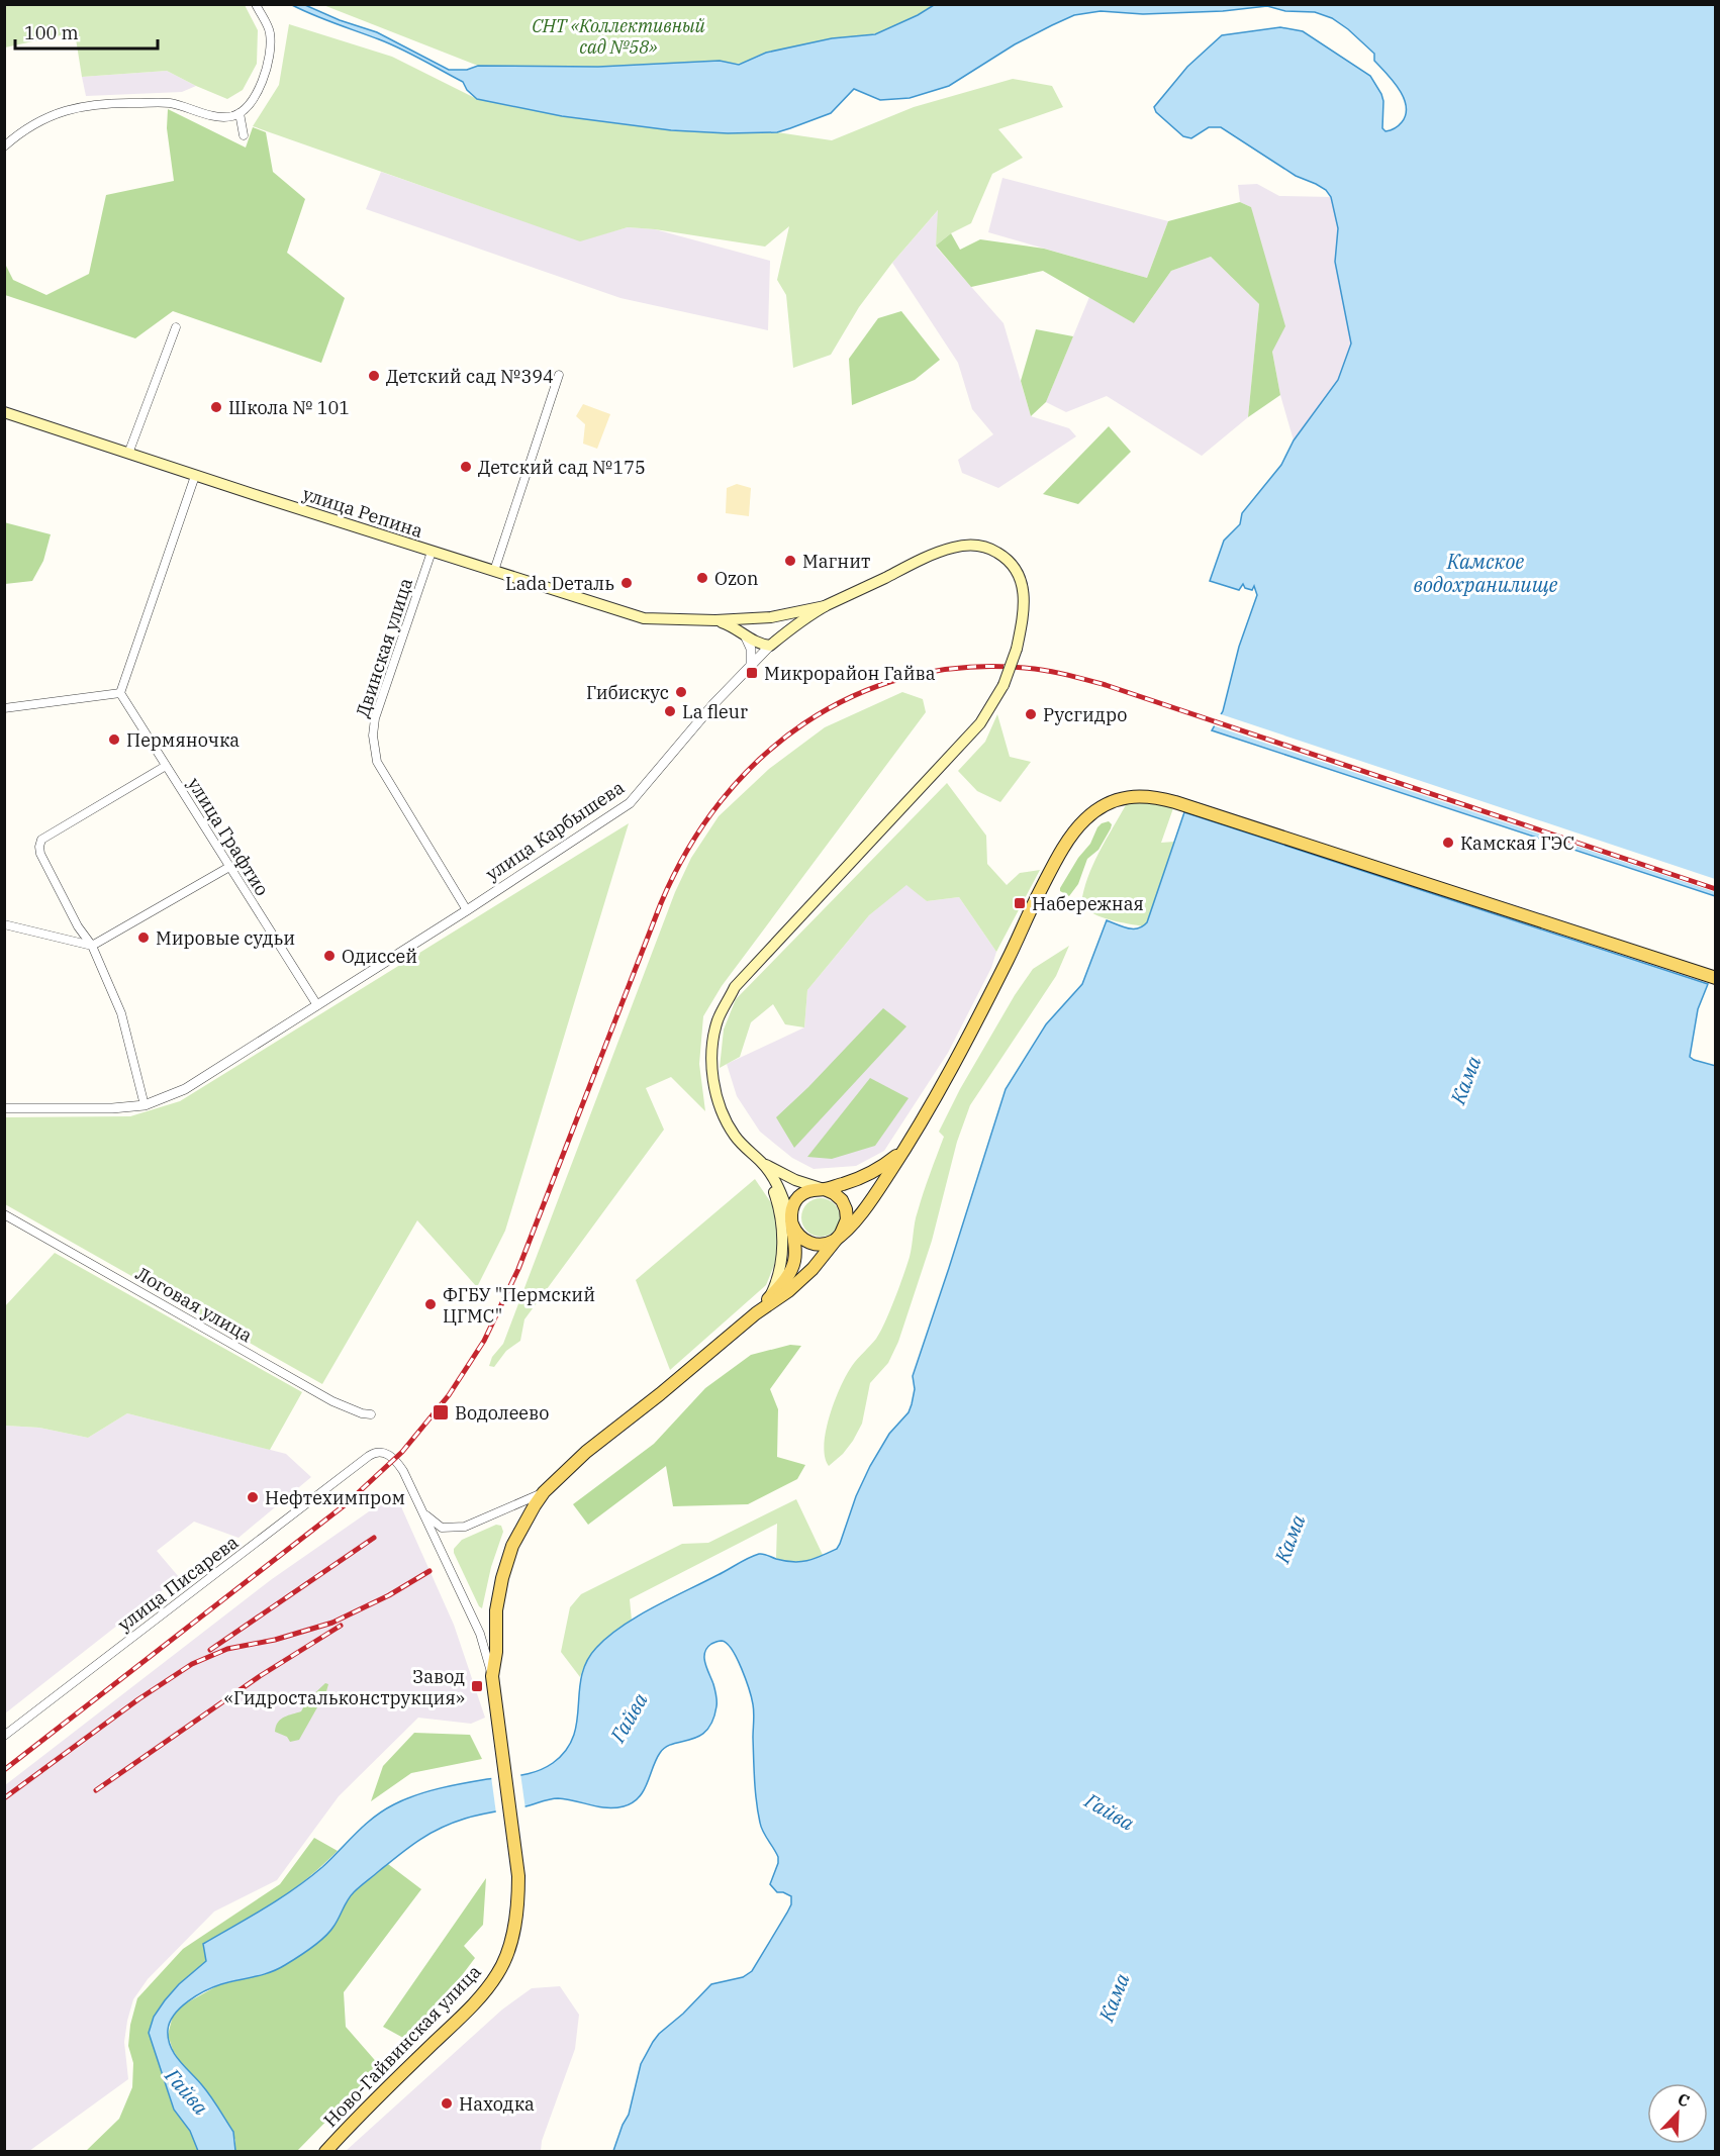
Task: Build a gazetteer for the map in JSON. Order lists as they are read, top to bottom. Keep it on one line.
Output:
{"streets":{"main road":["улица Репина","улица Карбышева","Ново-Гайвинская улица"],"street":["Двинская улица","улица Графтио","Логовая улица","улица Писарева"]},"crossings":[["улица Репина","Двинская улица"],["улица Репина","улица Карбышева"],["Двинская улица","улица Карбышева"],["улица Карбышева","улица Графтио"]],"water":["Камское водохранилище","Кама","Гайва"],"parks":["СНТ «Коллективный сад №58»"],"places":{"other":["Детский сад №394","Школа № 101","Детский сад №175","Магнит","Ozon","Lada Dеталь","Гибискус","La fleur","Русгидро","Пермяночка","Камская ГЭС","Мировые судьи","Одиссей","ФГБУ \"Пермский ЦГМС\"","Нефтехимпром","Находка"],"transit":["Микрорайон Гайва","Набережная","Водолеево","Завод «Гидростальконструкция»"]},"scale_bar":"100 m","north":"top right"}
